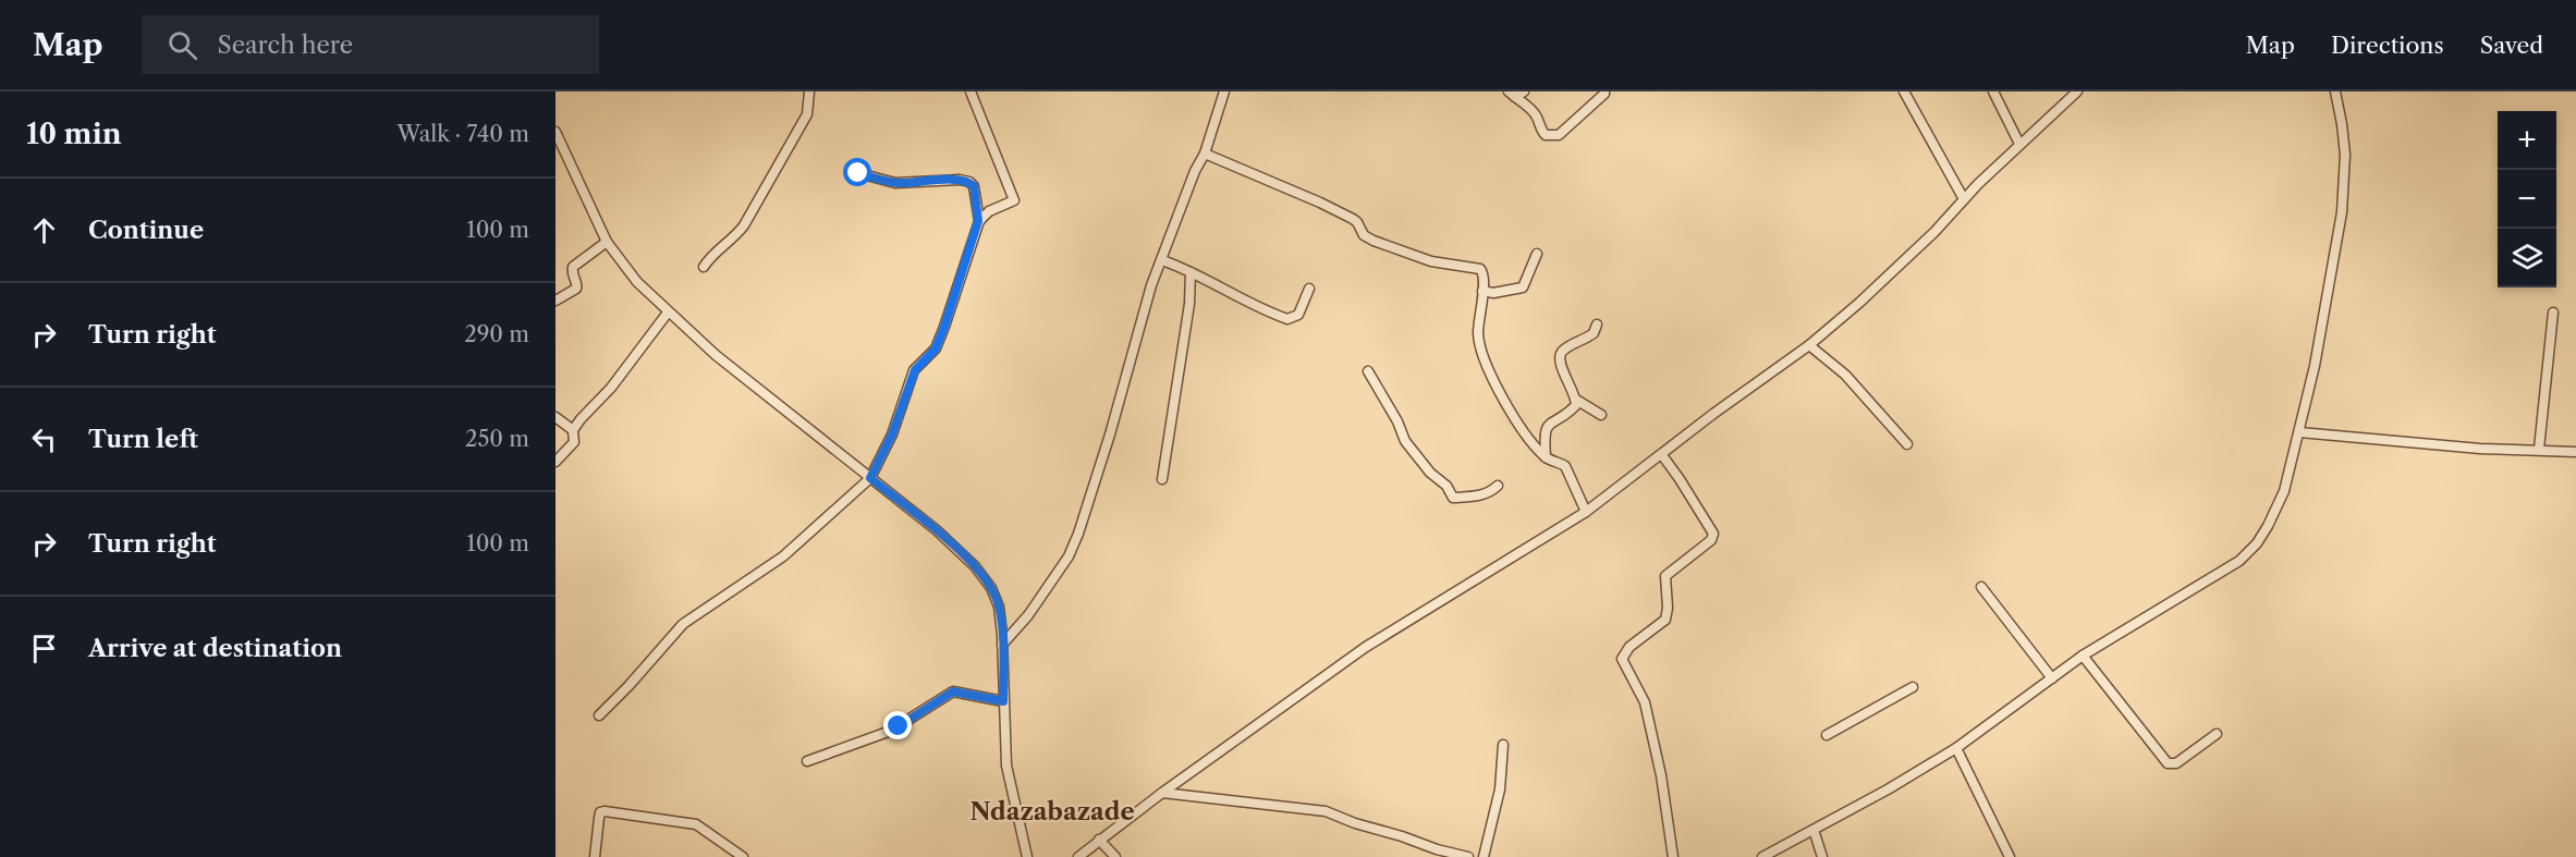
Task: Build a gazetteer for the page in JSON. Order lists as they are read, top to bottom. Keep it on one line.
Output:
{"districts":["Ndazabazade"],"page":{"header":"Map","search":"Search here","nav":["Map","Directions","Saved"],"heading":["10 min","Walk · 740 m"],"map_buttons":["+","−"],"list":[["Continue","100 m"],["Turn right","290 m"],["Turn left","250 m"],["Turn right","100 m"],"Arrive at destination"]}}
